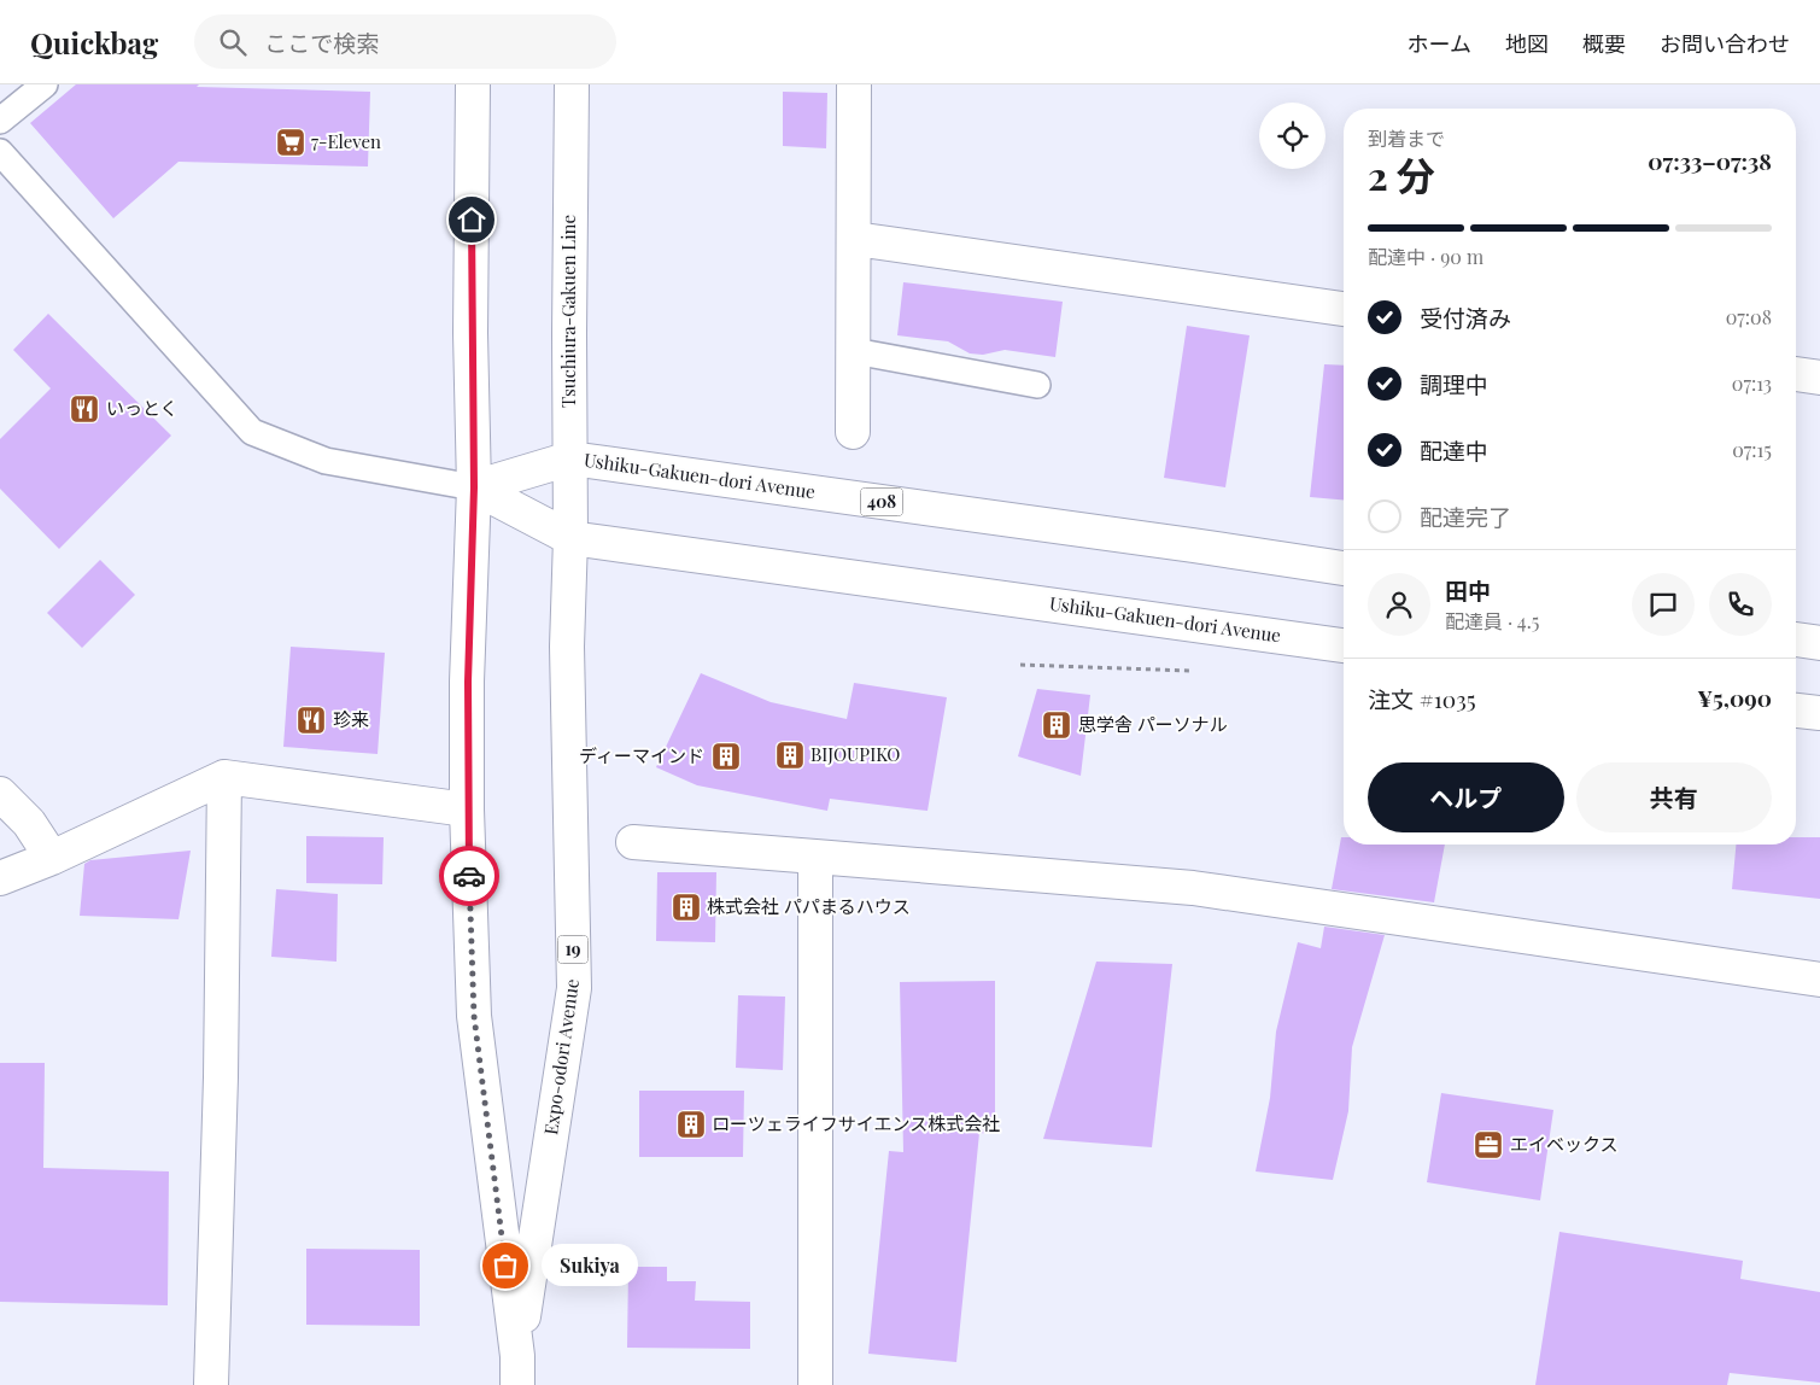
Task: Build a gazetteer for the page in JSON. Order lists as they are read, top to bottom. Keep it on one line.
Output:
{"streets":{"main road":["Tsuchiura-Gakuen Line","Ushiku-Gakuen-dori Avenue","408","19","Expo-odori Avenue"]},"crossings":[["Tsuchiura-Gakuen Line","Ushiku-Gakuen-dori Avenue"],["Tsuchiura-Gakuen Line","Expo-odori Avenue"],["Ushiku-Gakuen-dori Avenue","Expo-odori Avenue"]],"places":{"supermarket":["7-Eleven"],"restaurant":["いっとく","珍来"],"building":["思学舎 パーソナル","BIJOUPIKO","ディーマインド","株式会社 パパまるハウス","ローツェライフサイエンス株式会社"],"office":["エイベックス"],"other":["Sukiya"]},"page":{"header":"Quickbag","search":"ここで検索","nav":["ホーム","地図","概要","お問い合わせ"],"heading":["2 分","到着まで","07:33–07:38"],"panel":["田中","配達員 · 4.5","注文 #1035","¥5,090"],"bar":"配達中 · 90 m","list":[["受付済み","07:08"],["調理中","07:13"],["配達中","07:15"],"配達完了"],"buttons":["ヘルプ","共有"],"bubble":"Sukiya"}}
